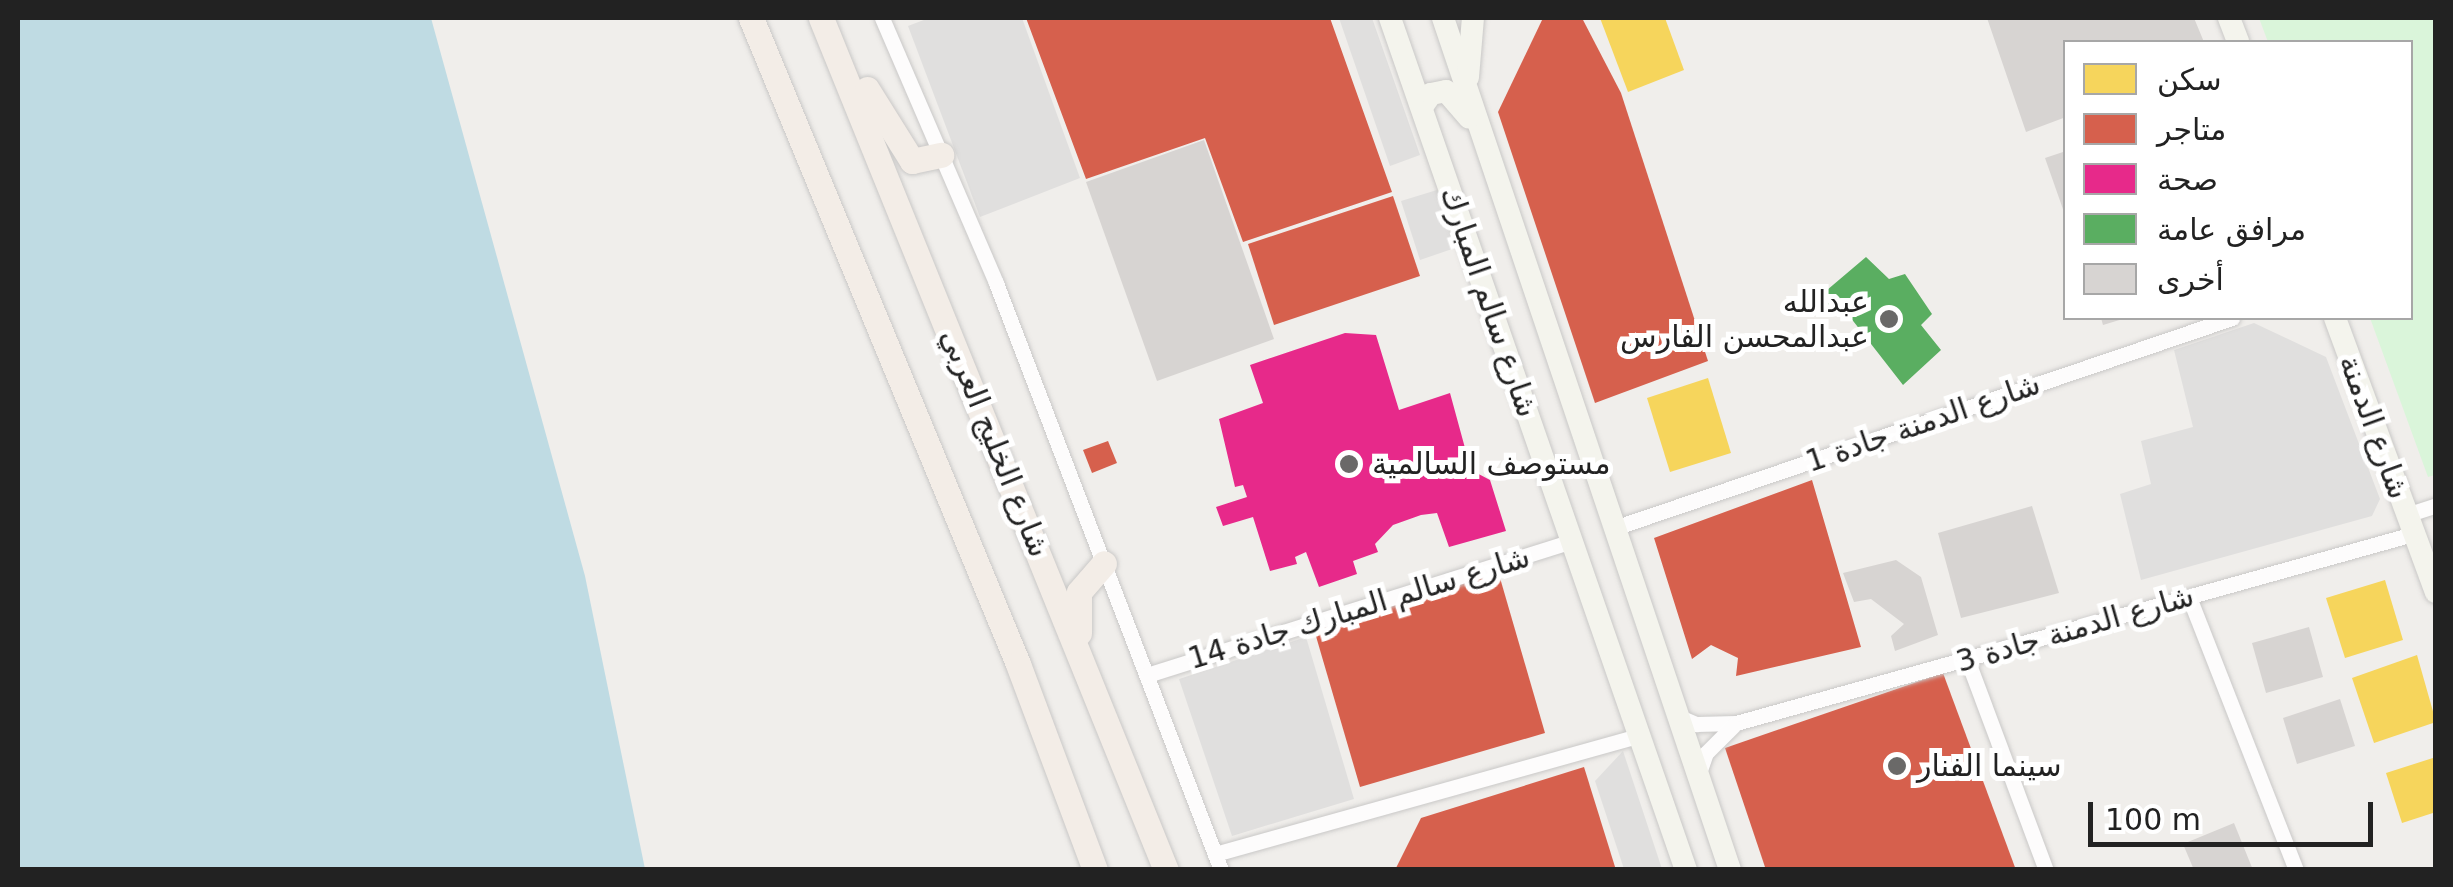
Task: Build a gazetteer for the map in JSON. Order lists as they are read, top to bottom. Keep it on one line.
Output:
{"streets":{"main road":["شارع سالم المبارك","شارع الدمنة","شارع الخليج العربي"],"street":["شارع الدمنة جادة 1","شارع سالم المبارك جادة 14","شارع الدمنة جادة 3"]},"crossings":[["شارع سالم المبارك","شارع الدمنة جادة 1"],["شارع سالم المبارك","شارع سالم المبارك جادة 14"],["شارع سالم المبارك","شارع الدمنة جادة 3"],["شارع الدمنة","شارع الدمنة جادة 3"]],"places":["عبدالله عبدالمحسن الفارس","مستوصف السالمية","سينما الفنار"],"legend":["سكن","متاجر","صحة","مرافق عامة","أخرى"],"scale_bar":"100 m"}
